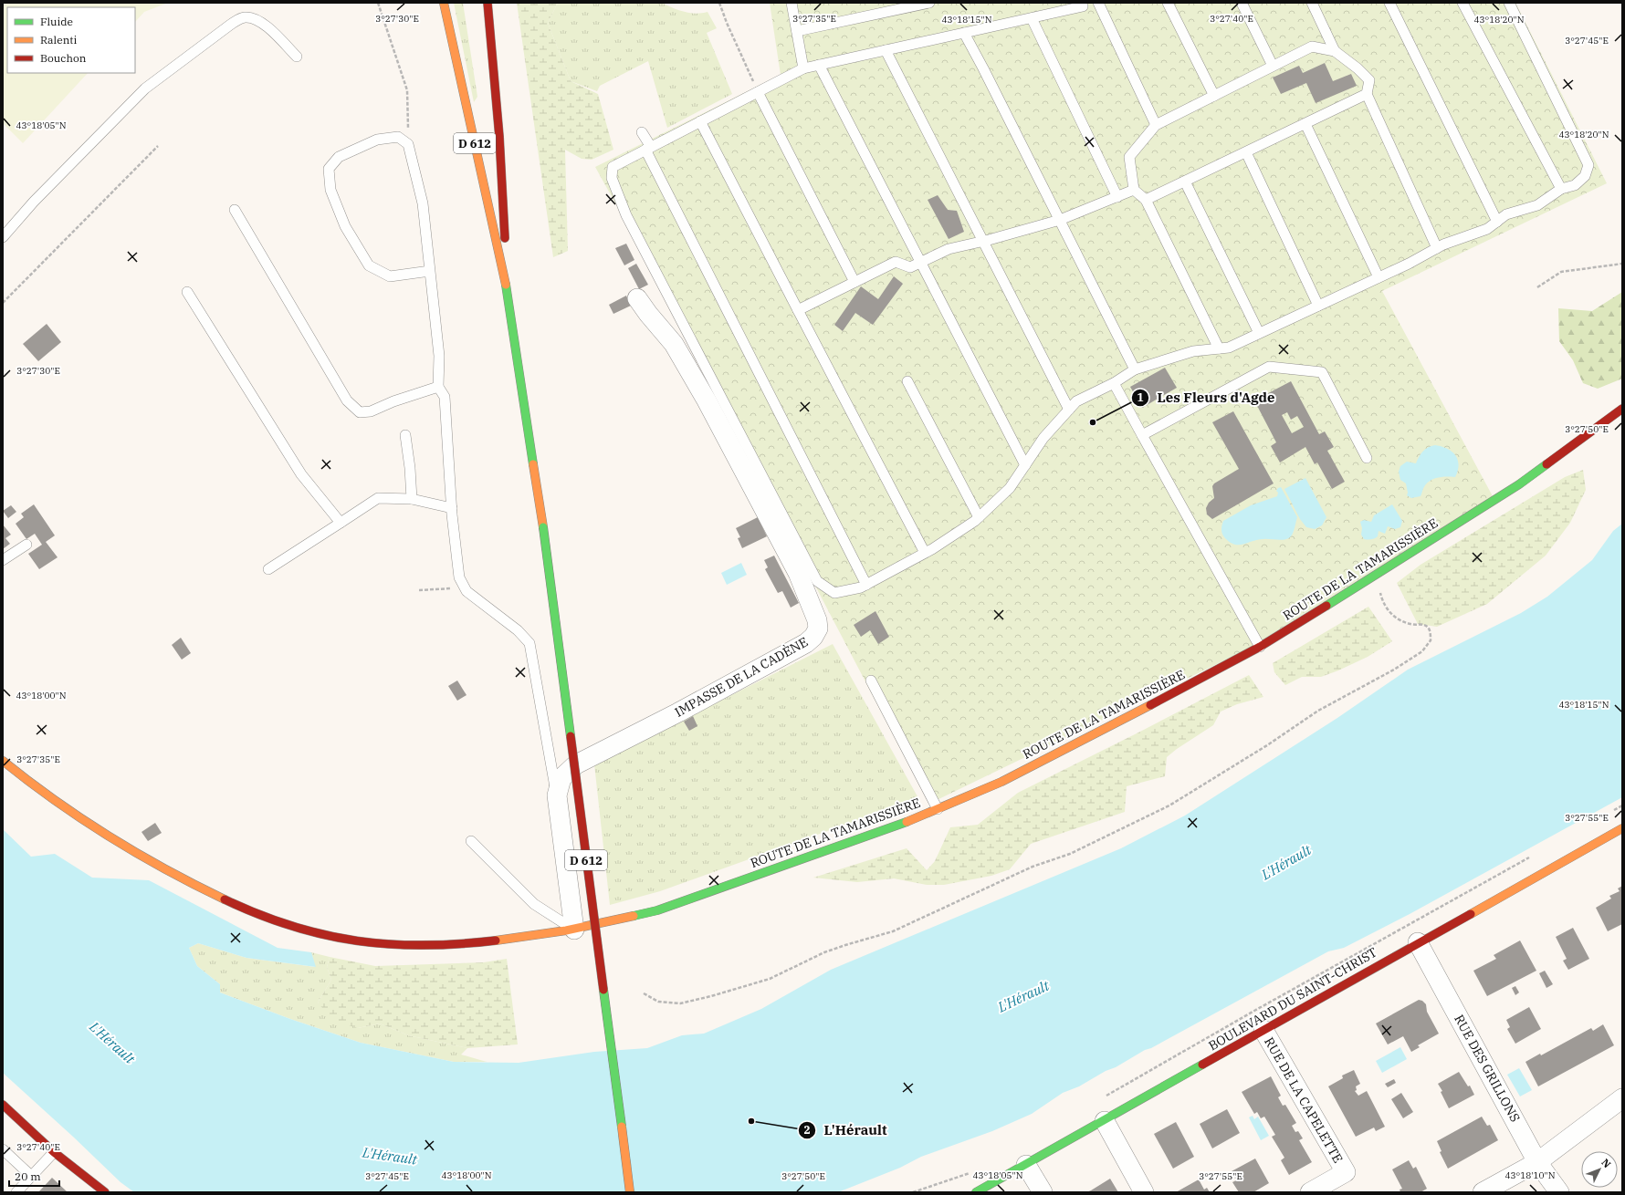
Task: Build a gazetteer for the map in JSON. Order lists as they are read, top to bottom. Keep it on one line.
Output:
{"streets":{"main road":["D 612","ROUTE DE LA TAMARISSIÈRE","BOULEVARD DU SAINT-CHRIST"],"street":["IMPASSE DE LA CADÈNE","RUE DES GRILLONS","RUE DE LA CAPELETTE"]},"crossings":[["ROUTE DE LA TAMARISSIÈRE","IMPASSE DE LA CADÈNE"],["BOULEVARD DU SAINT-CHRIST","RUE DES GRILLONS"],["BOULEVARD DU SAINT-CHRIST","RUE DE LA CAPELETTE"]],"water":["L'Hérault"],"places":["Les Fleurs d'Agde","L'Hérault"],"legend":["Fluide","Ralenti","Bouchon"],"scale_bar":"20 m","north":"top right","coordinates":["3°27'30\"E","3°27'35\"E","3°27'40\"E","43°18'15\"N","43°18'20\"N","3°27'45\"E","43°18'05\"N","3°27'50\"E","43°18'00\"N","3°27'55\"E","43°18'10\"N"]}
